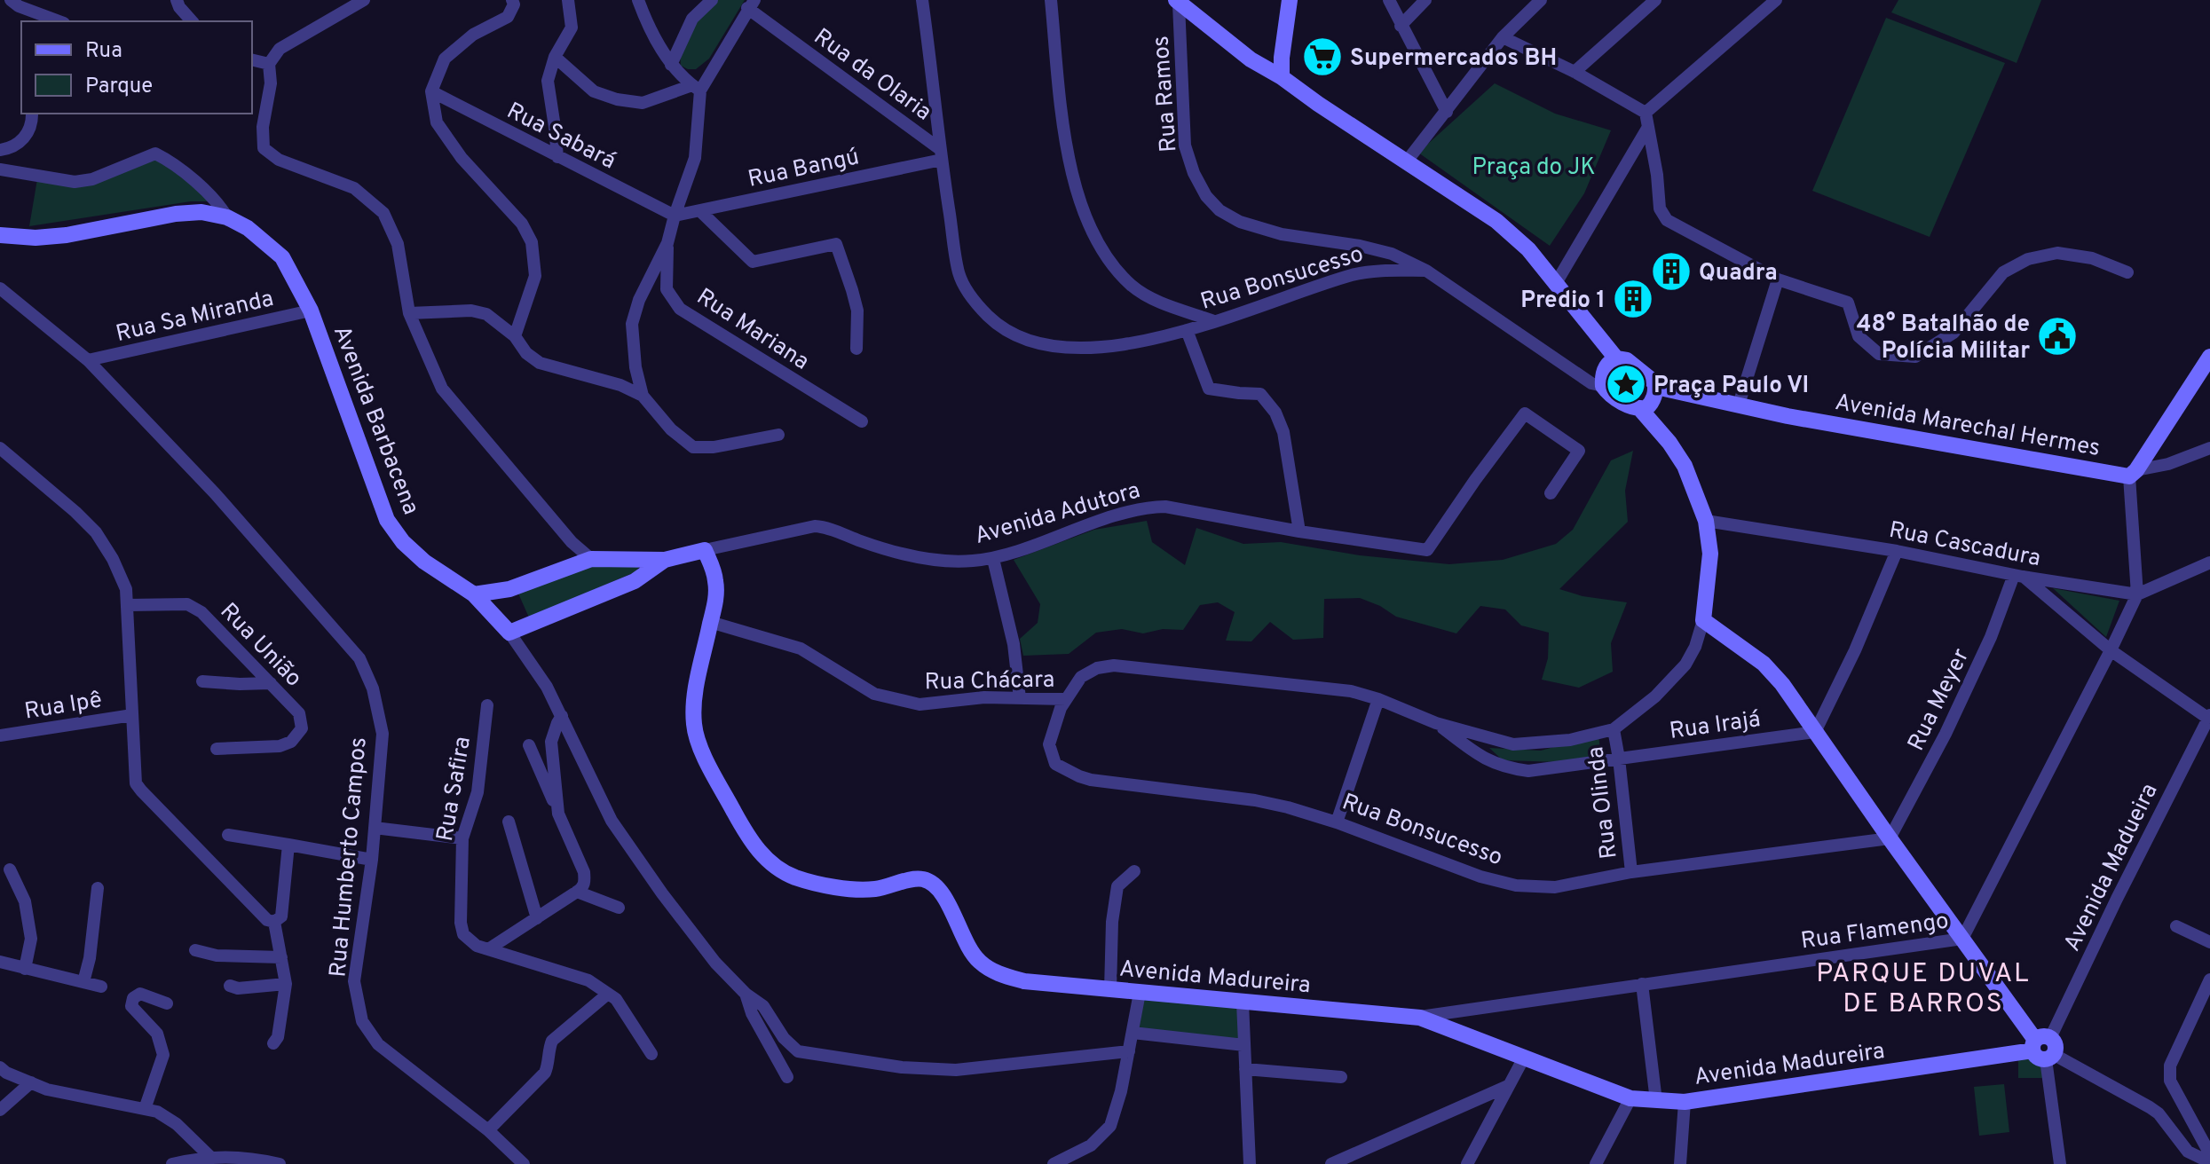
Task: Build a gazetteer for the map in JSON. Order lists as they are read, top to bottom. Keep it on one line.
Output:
{"streets":{"street":["Rua da Olaria","Rua Ramos","Rua Sabará","Rua Bangú","Rua Bonsucesso","Rua Sa Miranda","Rua Mariana","Avenida Barbacena","Avenida Marechal Hermes","Avenida Adutora","Rua Cascadura","Rua União","Rua Chácara","Rua Meyer","Rua Ipê","Rua Irajá","Rua Safira","Rua Olinda","Rua Humberto Campos","Avenida Madueira","Rua Flamengo","Avenida Madureira"]},"crossings":[["Rua da Olaria","Rua Bangú"],["Rua da Olaria","Rua Bonsucesso"],["Rua Ramos","Rua Bonsucesso"],["Rua Sabará","Rua Bangú"],["Rua Bangú","Rua Bonsucesso"],["Rua Bonsucesso","Rua Chácara"],["Rua Bonsucesso","Rua Meyer"],["Rua Bonsucesso","Rua Olinda"],["Rua Sa Miranda","Avenida Barbacena"],["Rua Sa Miranda","Rua Humberto Campos"],["Avenida Marechal Hermes","Rua Flamengo"],["Avenida Adutora","Avenida Madureira"],["Rua Cascadura","Rua Meyer"],["Rua Cascadura","Rua Flamengo"],["Rua Chácara","Rua Irajá"],["Rua Chácara","Avenida Madureira"],["Rua Irajá","Rua Olinda"],["Avenida Madueira","Avenida Madureira"],["Rua Flamengo","Avenida Madureira"]],"districts":["PARQUE DUVAL DE BARROS"],"parks":["Praça do JK"],"places":{"supermarket":["Supermercados BH"],"building":["Quadra","Predio 1"],"public building":["48° Batalhão de Polícia Militar"],"place":["Praça Paulo VI"]},"legend":["Rua","Parque"]}
